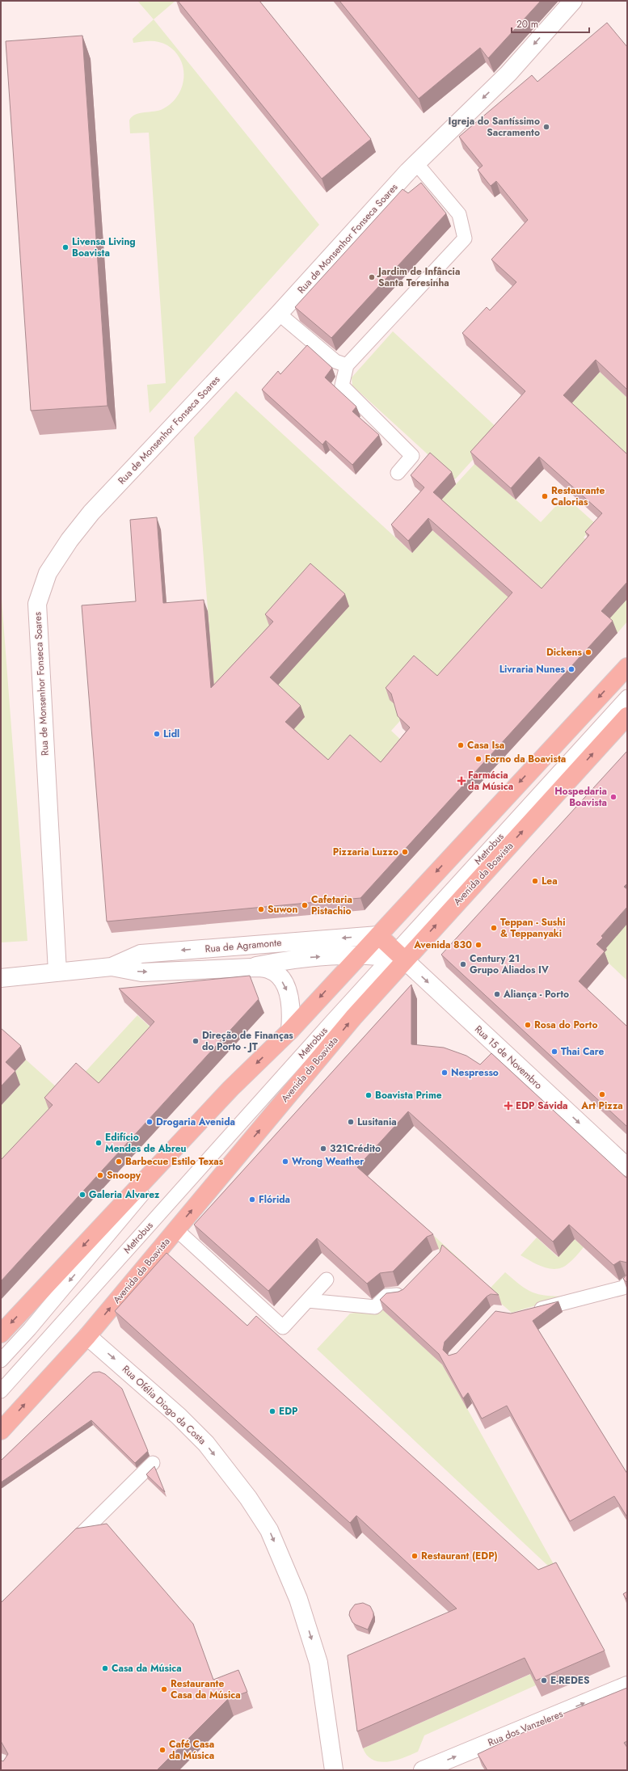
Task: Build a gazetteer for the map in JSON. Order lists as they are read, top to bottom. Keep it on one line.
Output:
{"streets":{"main road":["Avenida da Boavista"],"street":["Rua de Monsenhor Fonseca Soares","Rua de Agramonte","Rua 15 de Novembro","Rua Ofélia Diogo da Costa","Rua dos Vanzeleres"],"lane":["Metrobus"]},"crossings":[["Rua de Monsenhor Fonseca Soares","Rua de Agramonte"],["Metrobus","Avenida da Boavista"],["Metrobus","Rua de Agramonte"],["Metrobus","Rua 15 de Novembro"],["Avenida da Boavista","Rua de Agramonte"],["Avenida da Boavista","Rua 15 de Novembro"],["Avenida da Boavista","Rua Ofélia Diogo da Costa"],["Rua de Agramonte","Rua 15 de Novembro"]],"one_way":["Rua 15 de Novembro","Rua Ofélia Diogo da Costa","Rua dos Vanzeleres"],"places":{"other":["Igreja do Santíssimo Sacramento","Livensa Living Boavista","Jardim de Infância Santa Teresinha","Restaurante Calorias","Dickens","Livraria Nunes","Lidl","Casa Isa","Forno da Boavista","Hospedaria Boavista","Pizzaria Luzzo","Lea","Cafetaria Pistachio","Suwon","Teppan - Sushi & Teppanyaki","Avenida 830","Century 21 Grupo Aliados IV","Aliança - Porto","Rosa do Porto","Direção de Finanças do Porto - JT","Thai Care","Nespresso","Art Pizza","Boavista Prime","Drogaria Avenida","Lusitania","Edifício Mendes de Abreu","321Crédito","Barbecue Estilo Texas","Wrong Weather","Snoopy","Galeria Alvarez","Flórida","EDP","Restaurant (EDP)","Casa da Música","E-REDES","Restaurante Casa da Música","Café Casa da Música"],"health":["Farmácia da Música","EDP Sávida"]},"scale_bar":"20 m"}
